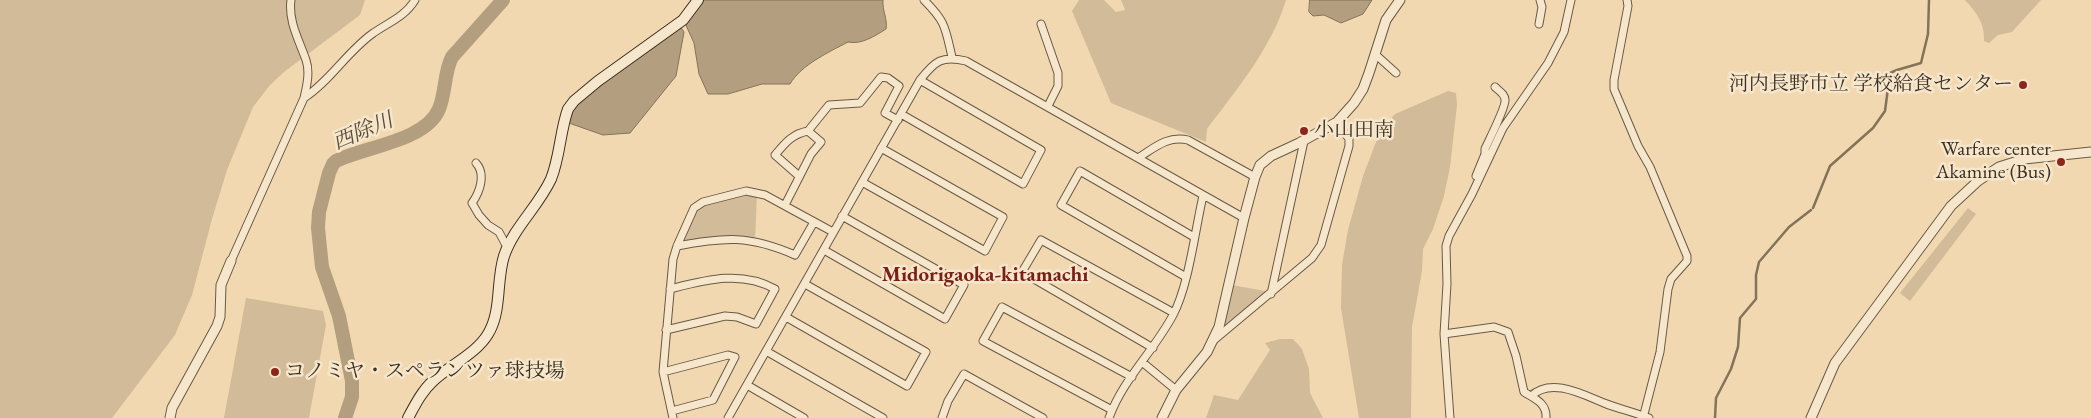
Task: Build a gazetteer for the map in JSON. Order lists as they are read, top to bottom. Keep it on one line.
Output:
{"districts":["Midorigaoka-kitamachi"],"water":["西除川"],"places":["河内長野市立 学校給食センター","小山田南","Warfare center Akamine (Bus)","コノミヤ・スペランツァ球技場"]}
